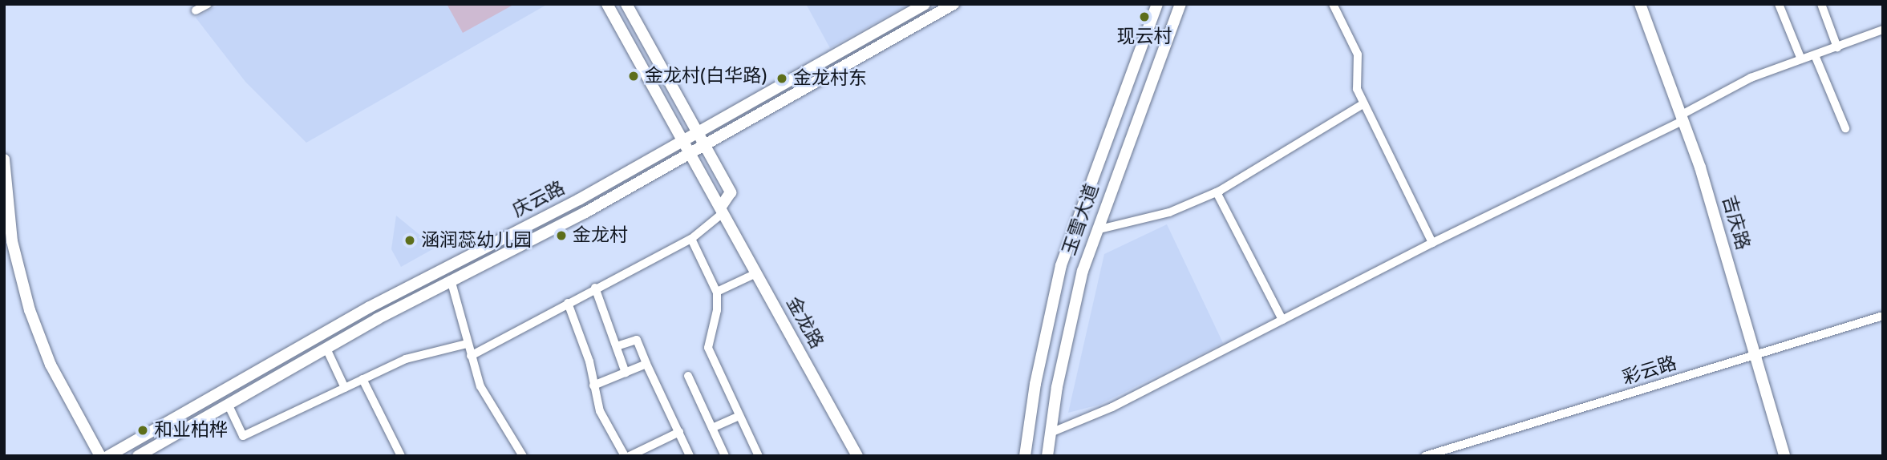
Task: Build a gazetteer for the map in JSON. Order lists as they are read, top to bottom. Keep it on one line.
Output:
{"streets":{"main road":["庆云路","玉雪大道","吉庆路","金龙路"],"street":["彩云路"]},"crossings":[["庆云路","金龙路"],["吉庆路","彩云路"]],"places":["现云村","金龙村(白华路)","金龙村东","金龙村","涵润蕊幼儿园","和业柏桦"]}
